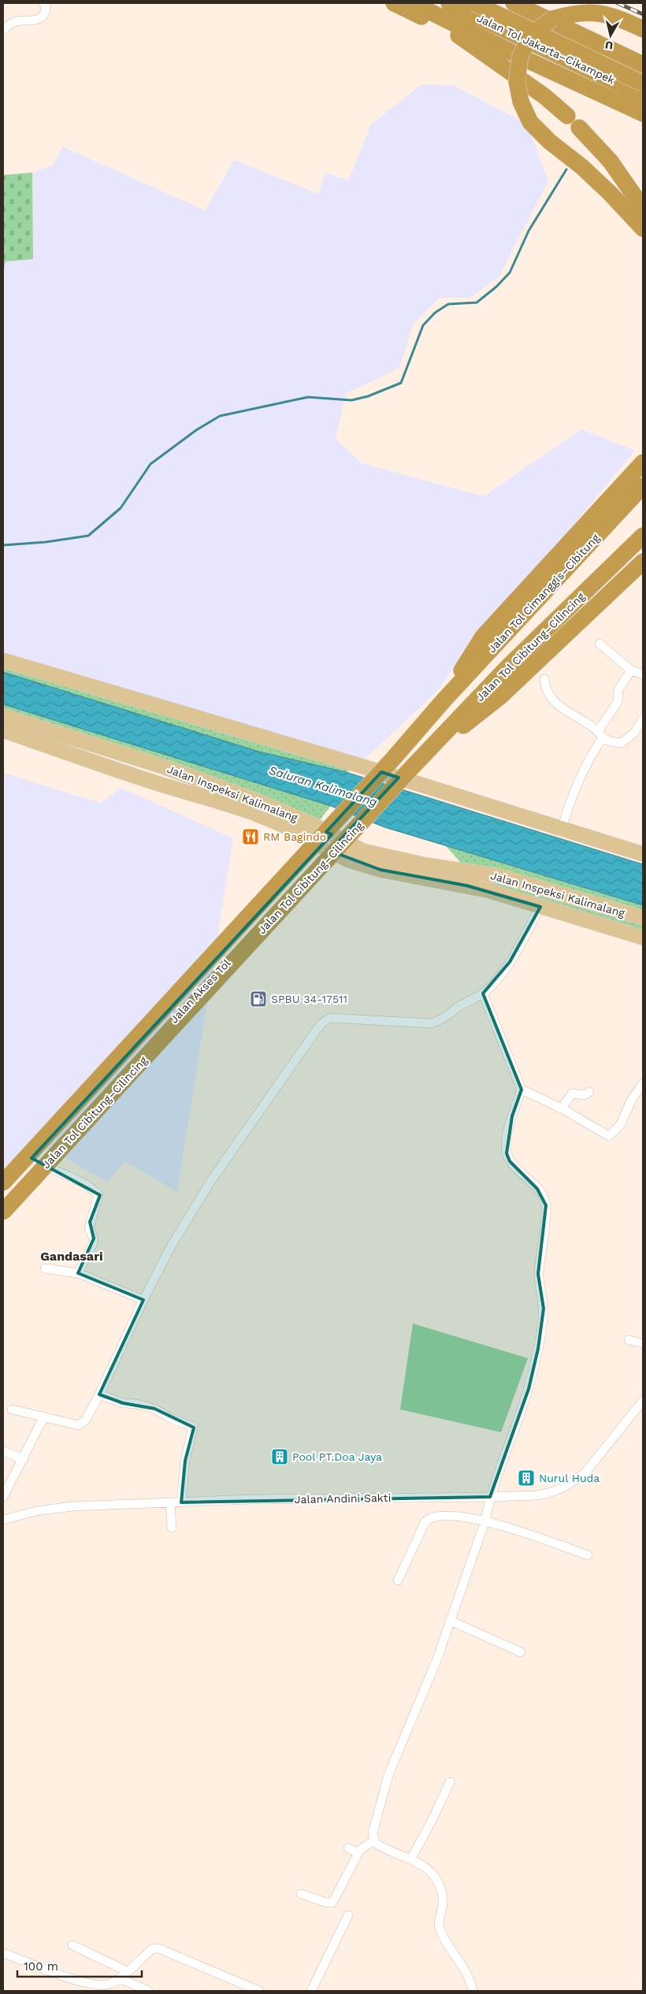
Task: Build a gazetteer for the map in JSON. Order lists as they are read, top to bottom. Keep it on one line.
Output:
{"streets":{"highway":["Jalan Tol Jakarta–Cikampek","Jalan Tol Cimanggis–Cibitung","Jalan Tol Cibitung–Cilincing"],"main road":["Jalan Inspeksi Kalimalang","Jalan Akses Tol"],"street":["Jalan Andini Sakti"]},"crossings":[["Jalan Tol Cimanggis–Cibitung","Jalan Tol Cibitung–Cilincing"],["Jalan Tol Cibitung–Cilincing","Jalan Akses Tol"],["Jalan Inspeksi Kalimalang","Jalan Akses Tol"]],"districts":["Gandasari"],"water":["Saluran Kalimalang"],"places":{"restaurant":["RM Bagindo"],"fuel station":["SPBU 34-17511"],"building":["Pool PT.Doa Jaya","Nurul Huda"]},"scale_bar":"100 m","north":"bottom"}
